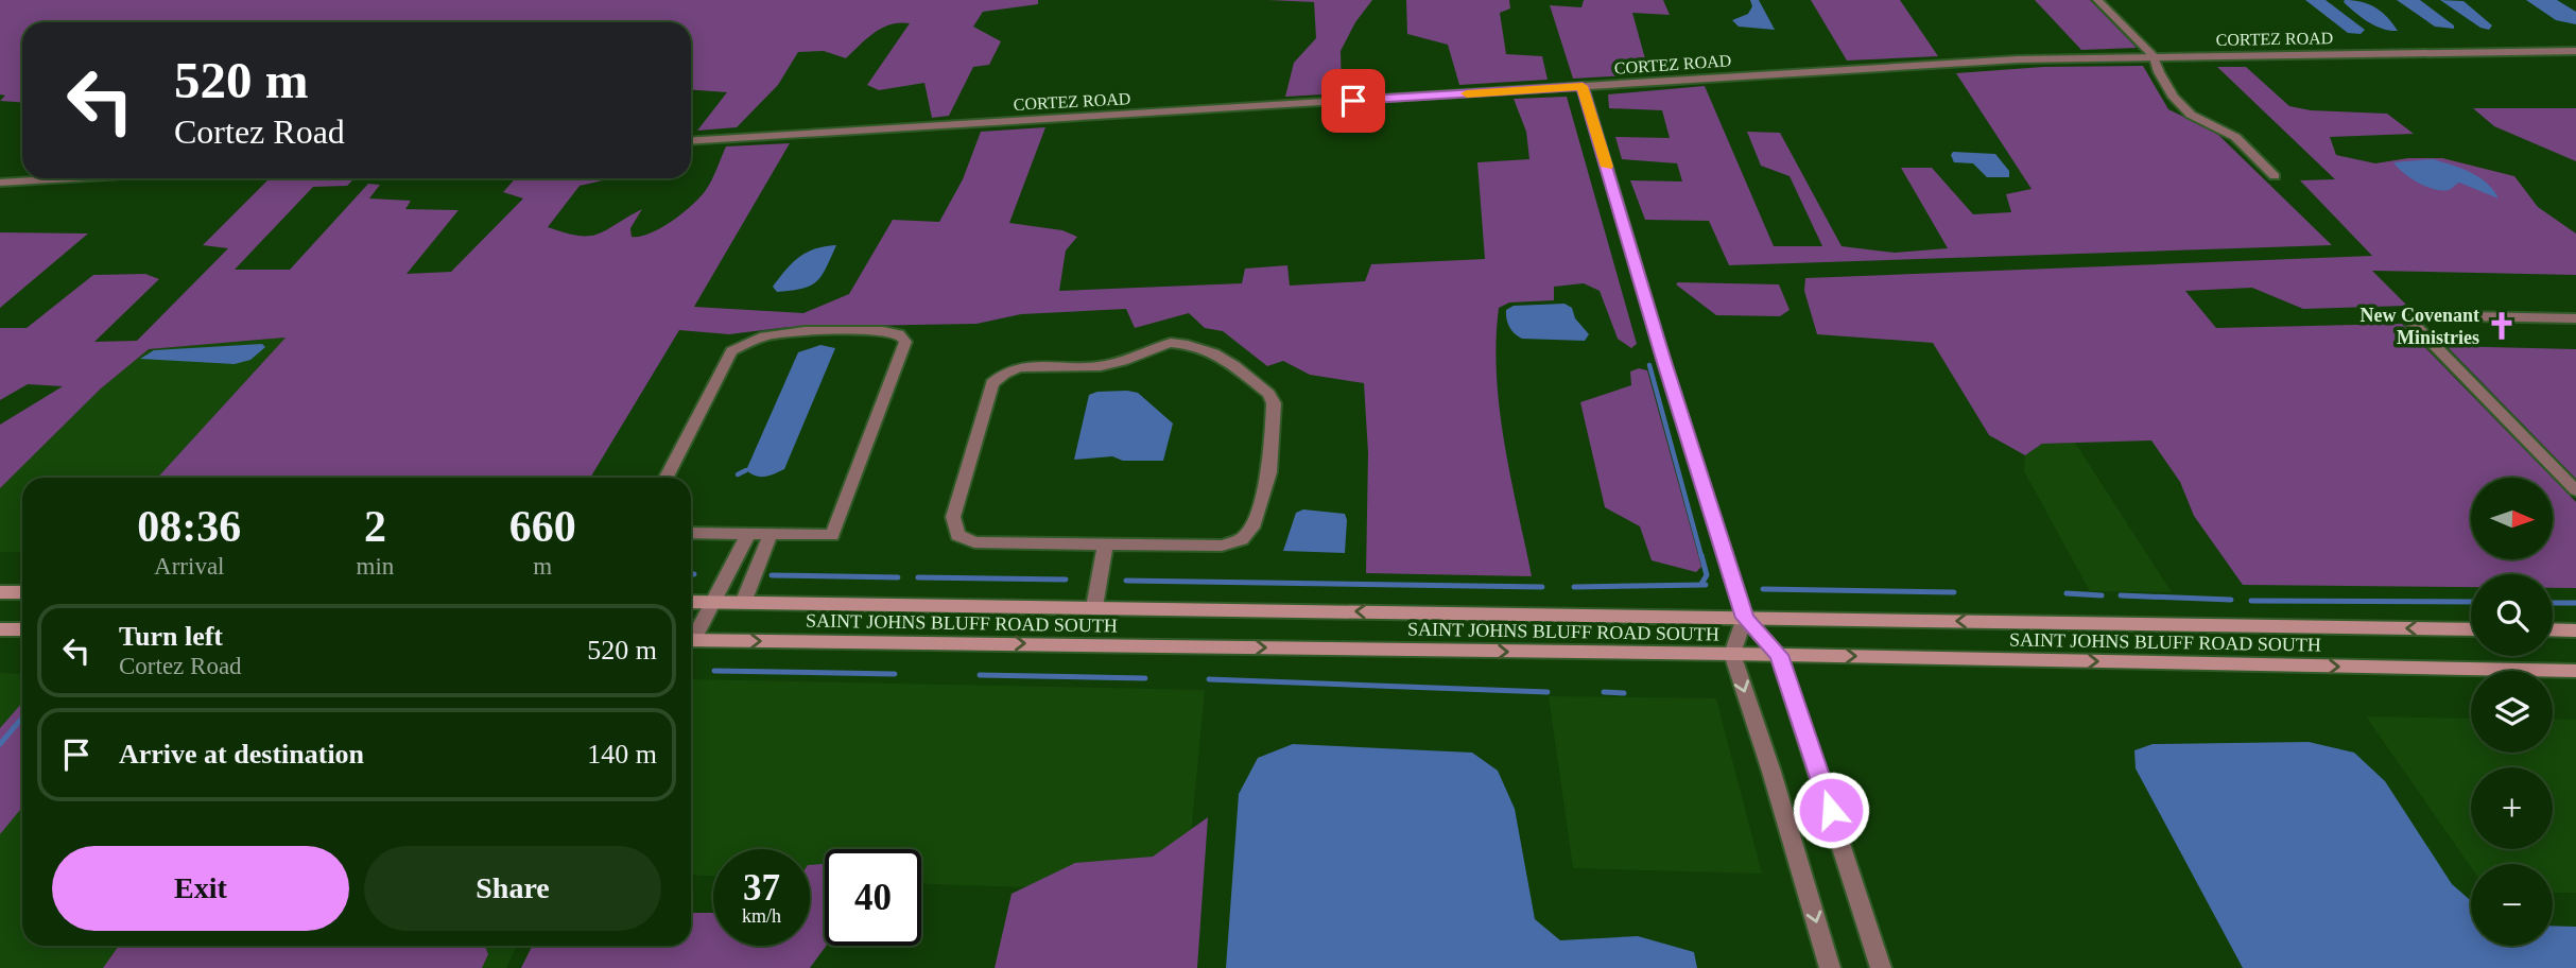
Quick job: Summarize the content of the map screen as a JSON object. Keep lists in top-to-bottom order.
{
  "streets": {
    "main road": ["SAINT JOHNS BLUFF ROAD SOUTH"],
    "street": ["CORTEZ ROAD"]
  },
  "places": {
    "church": ["New Covenant Ministries"]
  },
  "north": "right",
  "page": {
    "turn": ["520 m", "Cortez Road"],
    "map_buttons": ["+", "−"],
    "eta": [
      "08:36",
      "Arrival",
      "2",
      "min",
      "660",
      "m"
    ],
    "list": [
      {
        "name": "Turn left",
        "note": "Cortez Road",
        "value": "520 m"
      },
      {
        "name": "Arrive at destination",
        "value": "140 m"
      }
    ],
    "buttons": ["Exit", "Share"],
    "speed": "37 km/h",
    "limit": "40"
  }
}
